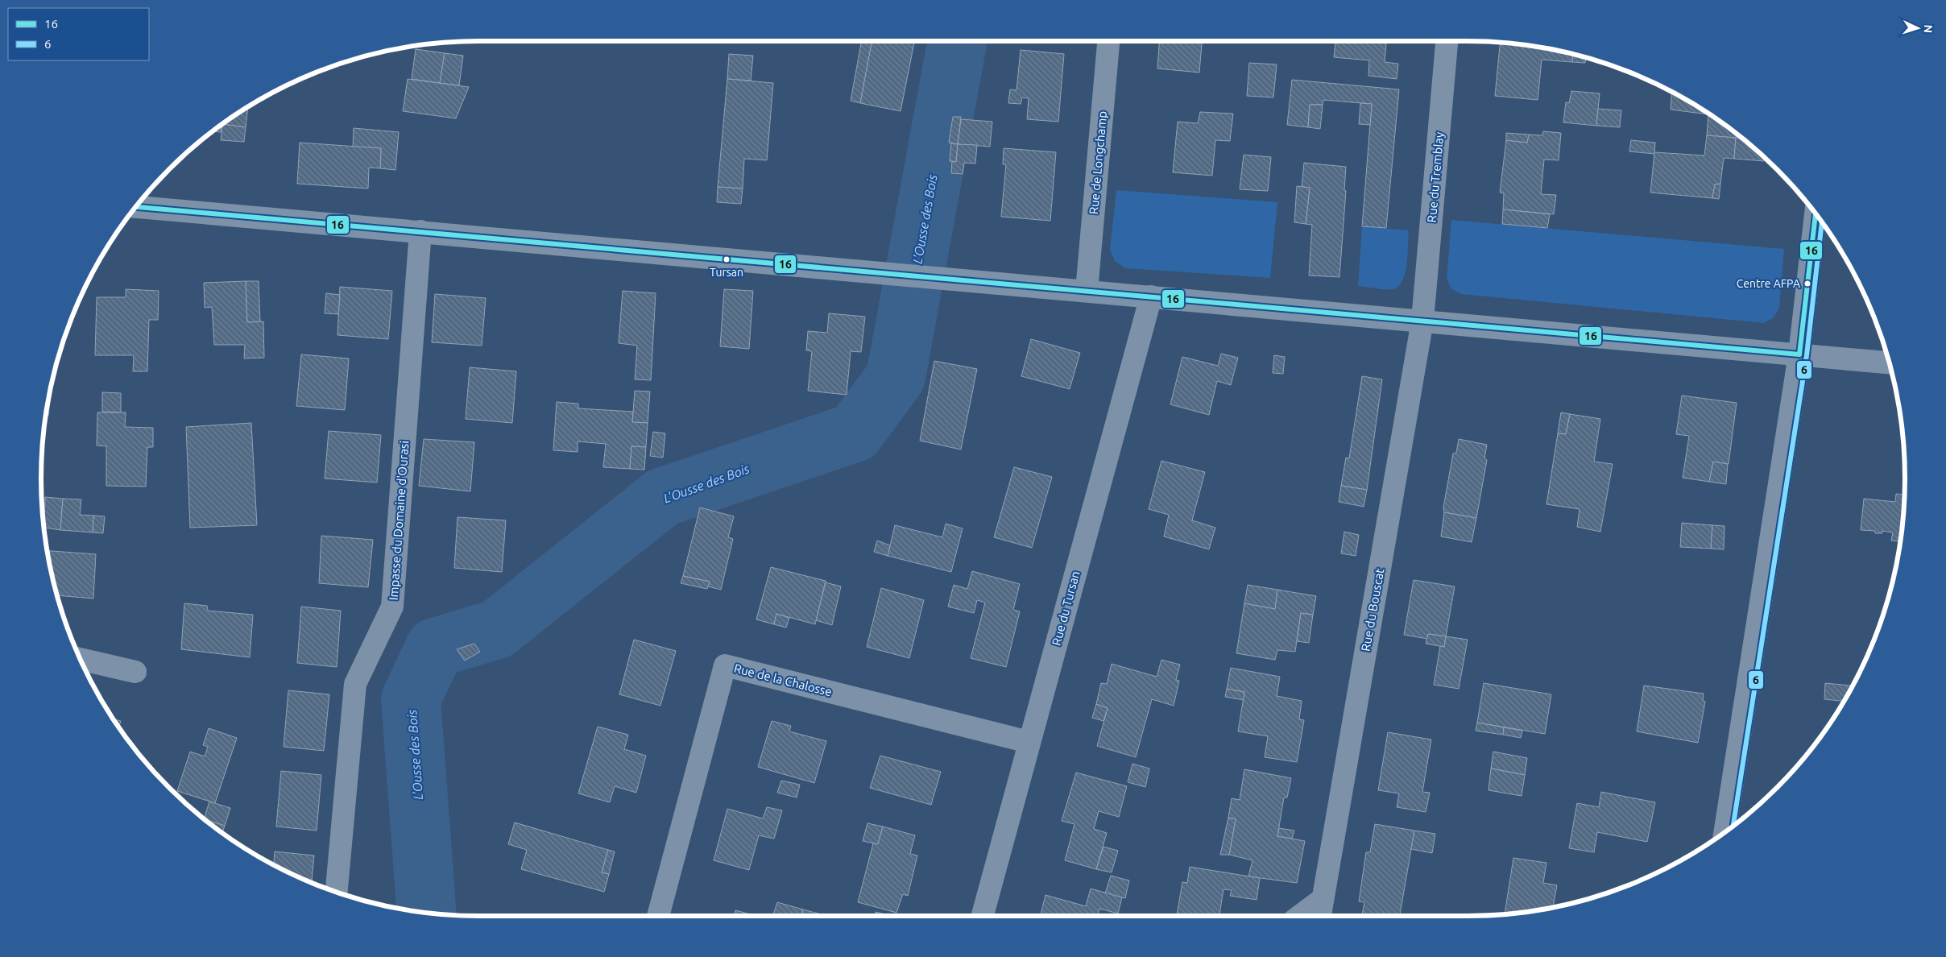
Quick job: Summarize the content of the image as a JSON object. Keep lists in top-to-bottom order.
{
  "streets": {
    "street": [
      "Rue de Longchamp",
      "Rue du Tremblay",
      "Impasse du Domaine d'Ourasi",
      "Rue du Tursan",
      "Rue du Bouscat",
      "Rue de la Chalosse"
    ]
  },
  "crossings": [
    ["Rue du Tremblay", "Rue du Bouscat"],
    ["Rue du Tursan", "Rue de la Chalosse"]
  ],
  "water": ["L'Ousse des Bois"],
  "places": ["Tursan", "Centre AFPA"],
  "lines": ["transit line 16", "transit line 6"],
  "legend": ["16", "6"],
  "north": "right"
}
